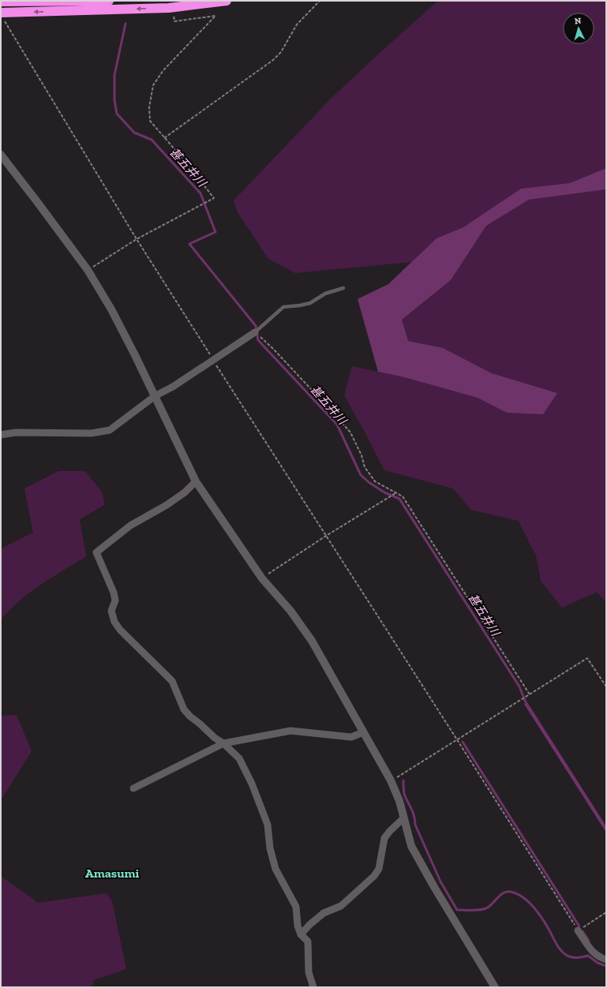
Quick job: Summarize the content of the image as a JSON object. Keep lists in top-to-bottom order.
{
  "districts": ["Amasumi"],
  "water": ["甚五井川"],
  "north": "top"
}
